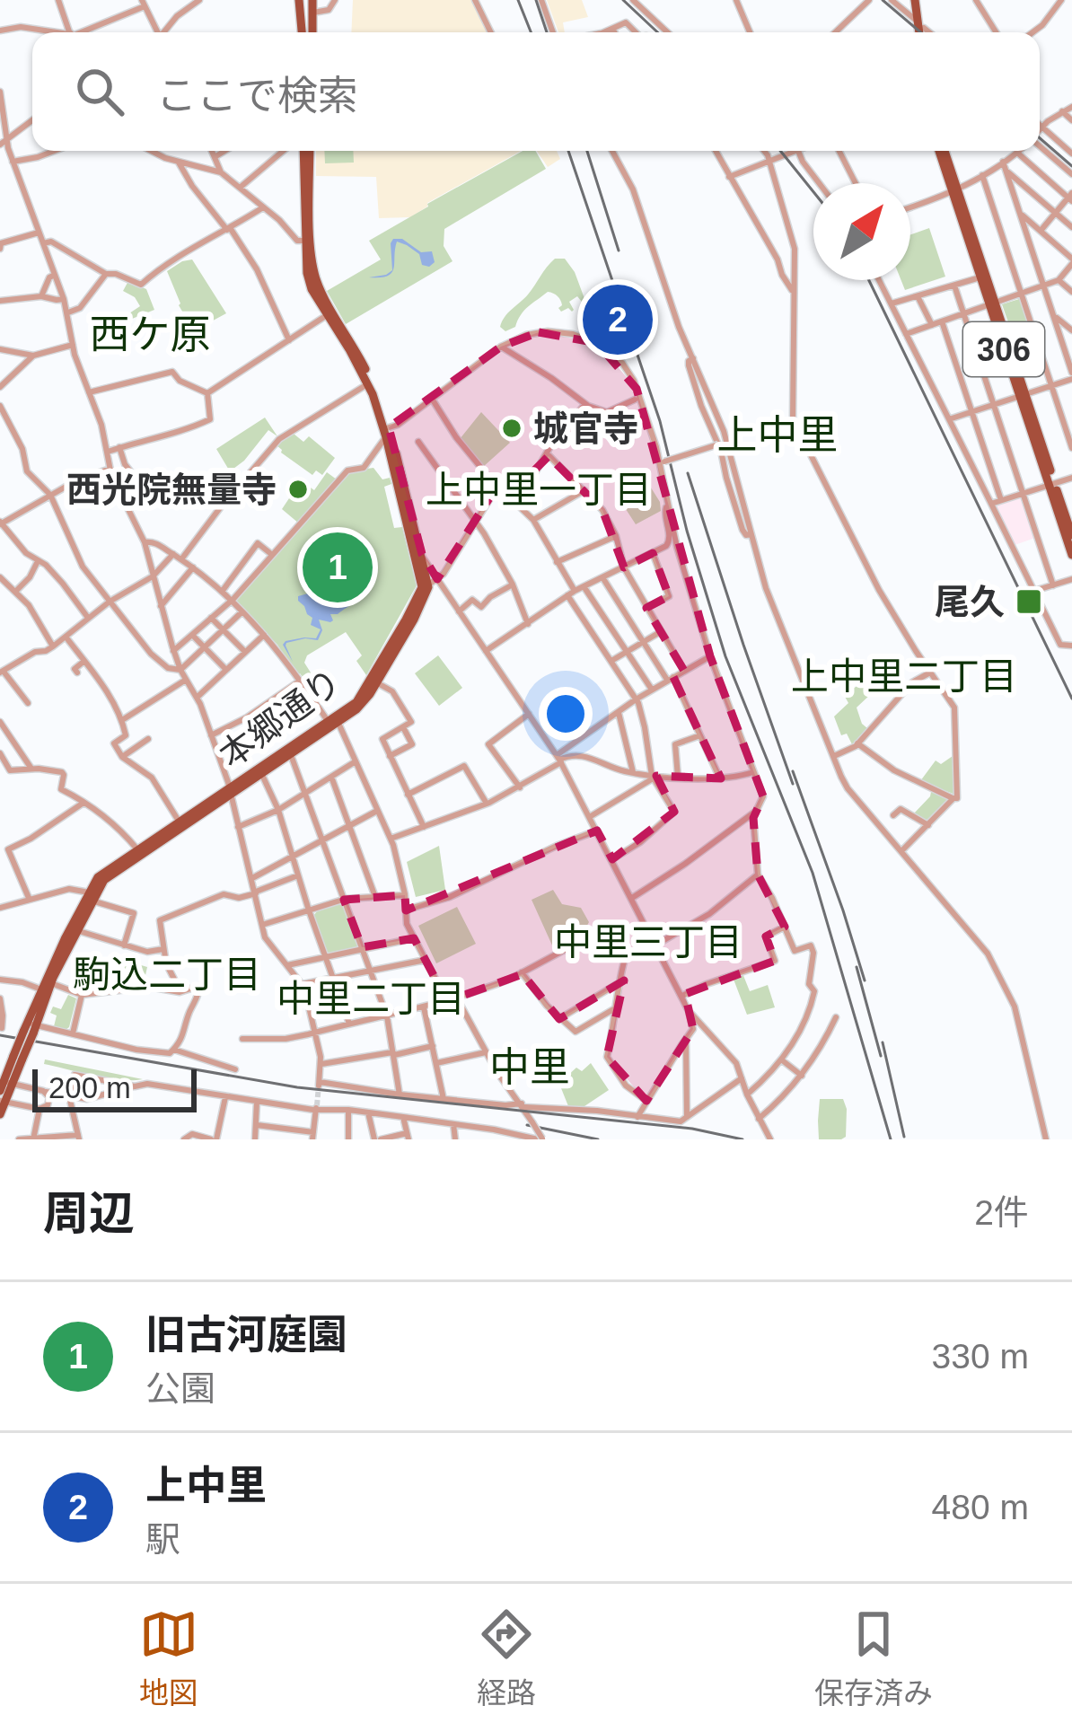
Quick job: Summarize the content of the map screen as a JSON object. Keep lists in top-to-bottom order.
{
  "streets": {
    "main road": ["306", "本郷通り"]
  },
  "districts": [
    "西ケ原",
    "上中里",
    "上中里一丁目",
    "上中里二丁目",
    "中里三丁目",
    "駒込二丁目",
    "中里二丁目",
    "中里"
  ],
  "places": {
    "other": ["城官寺", "西光院無量寺"],
    "transit": ["尾久"]
  },
  "scale_bar": "200 m",
  "north": "top right",
  "page": {
    "search": "ここで検索",
    "pins": ["2", "1"],
    "scale": "200 m",
    "heading": ["周辺", "2件"],
    "list": [
      {
        "mark": "1",
        "name": "旧古河庭園",
        "note": "公園",
        "value": "330 m"
      },
      {
        "mark": "2",
        "name": "上中里",
        "note": "駅",
        "value": "480 m"
      }
    ],
    "nav": ["地図", "経路", "保存済み"]
  }
}
